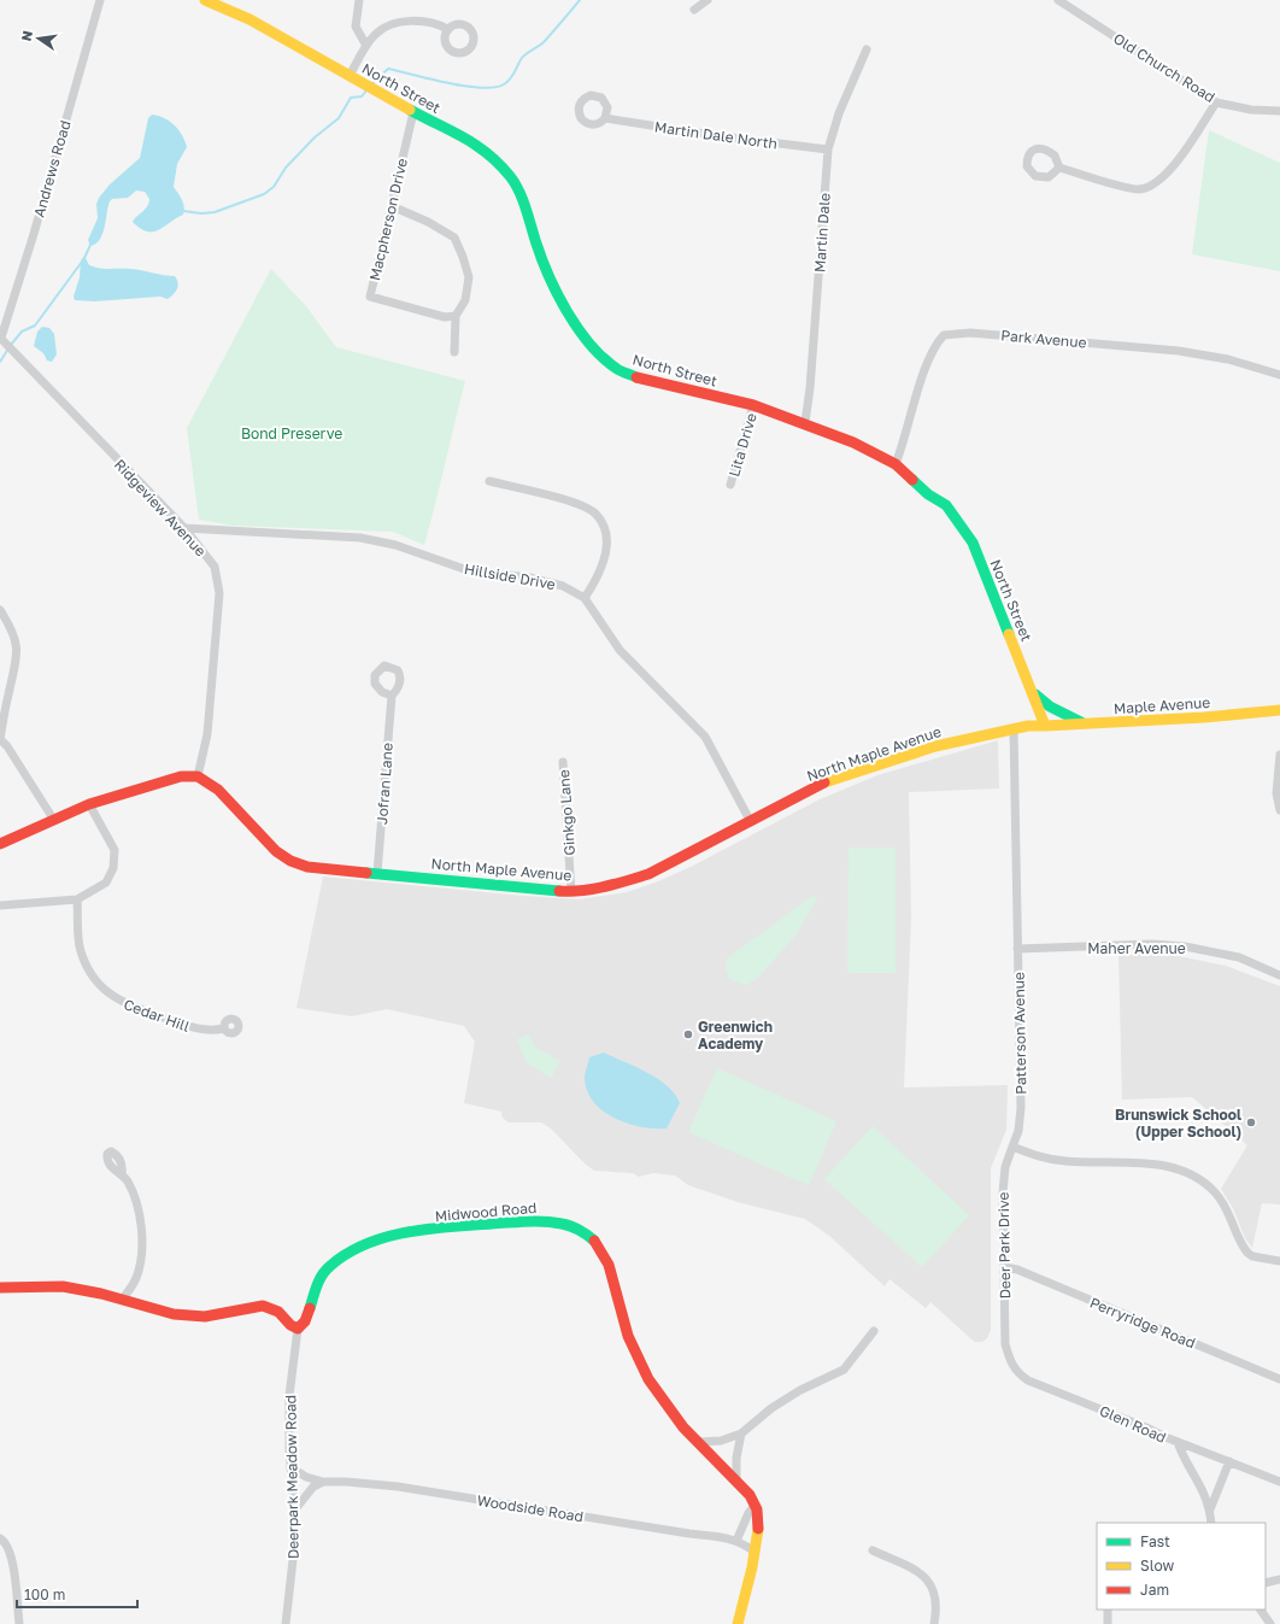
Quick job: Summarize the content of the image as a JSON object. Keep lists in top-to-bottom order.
{
  "streets": {
    "street": [
      "Old Church Road",
      "North Street",
      "Martin Dale North",
      "Andrews Road",
      "Macpherson Drive",
      "Martin Dale",
      "Park Avenue",
      "Lita Drive",
      "Ridgeview Avenue",
      "Hillside Drive",
      "Maple Avenue",
      "North Maple Avenue",
      "Jofran Lane",
      "Ginkgo Lane",
      "Maher Avenue",
      "Cedar Hill",
      "Patterson Avenue",
      "Midwood Road",
      "Deer Park Drive",
      "Perryridge Road",
      "Glen Road",
      "Deerpark Meadow Road",
      "Woodside Road"
    ]
  },
  "crossings": [
    ["North Street", "Macpherson Drive"],
    ["North Street", "Martin Dale"],
    ["North Street", "Park Avenue"],
    ["North Street", "Lita Drive"],
    ["North Street", "Maple Avenue"],
    ["North Street", "North Maple Avenue"],
    ["Martin Dale North", "Martin Dale"],
    ["Andrews Road", "Ridgeview Avenue"],
    ["Ridgeview Avenue", "Hillside Drive"],
    ["Ridgeview Avenue", "North Maple Avenue"],
    ["Hillside Drive", "North Maple Avenue"],
    ["Maple Avenue", "North Maple Avenue"],
    ["North Maple Avenue", "Jofran Lane"],
    ["North Maple Avenue", "Ginkgo Lane"],
    ["North Maple Avenue", "Patterson Avenue"],
    ["Maher Avenue", "Patterson Avenue"],
    ["Patterson Avenue", "Deer Park Drive"],
    ["Midwood Road", "Deerpark Meadow Road"],
    ["Midwood Road", "Woodside Road"],
    ["Deer Park Drive", "Perryridge Road"],
    ["Deer Park Drive", "Glen Road"],
    ["Deerpark Meadow Road", "Woodside Road"]
  ],
  "parks": ["Bond Preserve"],
  "places": ["Greenwich Academy", "Brunswick School (Upper School)"],
  "legend": ["Fast", "Slow", "Jam"],
  "scale_bar": "100 m",
  "north": "left"
}
